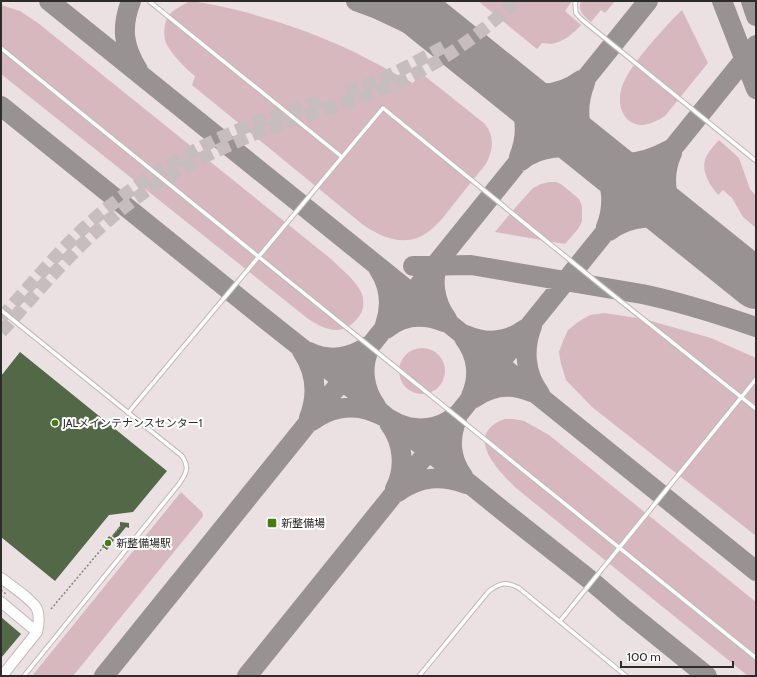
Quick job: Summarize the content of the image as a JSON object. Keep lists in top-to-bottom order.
{
  "places": {
    "other": ["JALメインテナンスセンター1", "新整備場駅"],
    "transit": ["新整備場"]
  },
  "scale_bar": "100 m"
}
